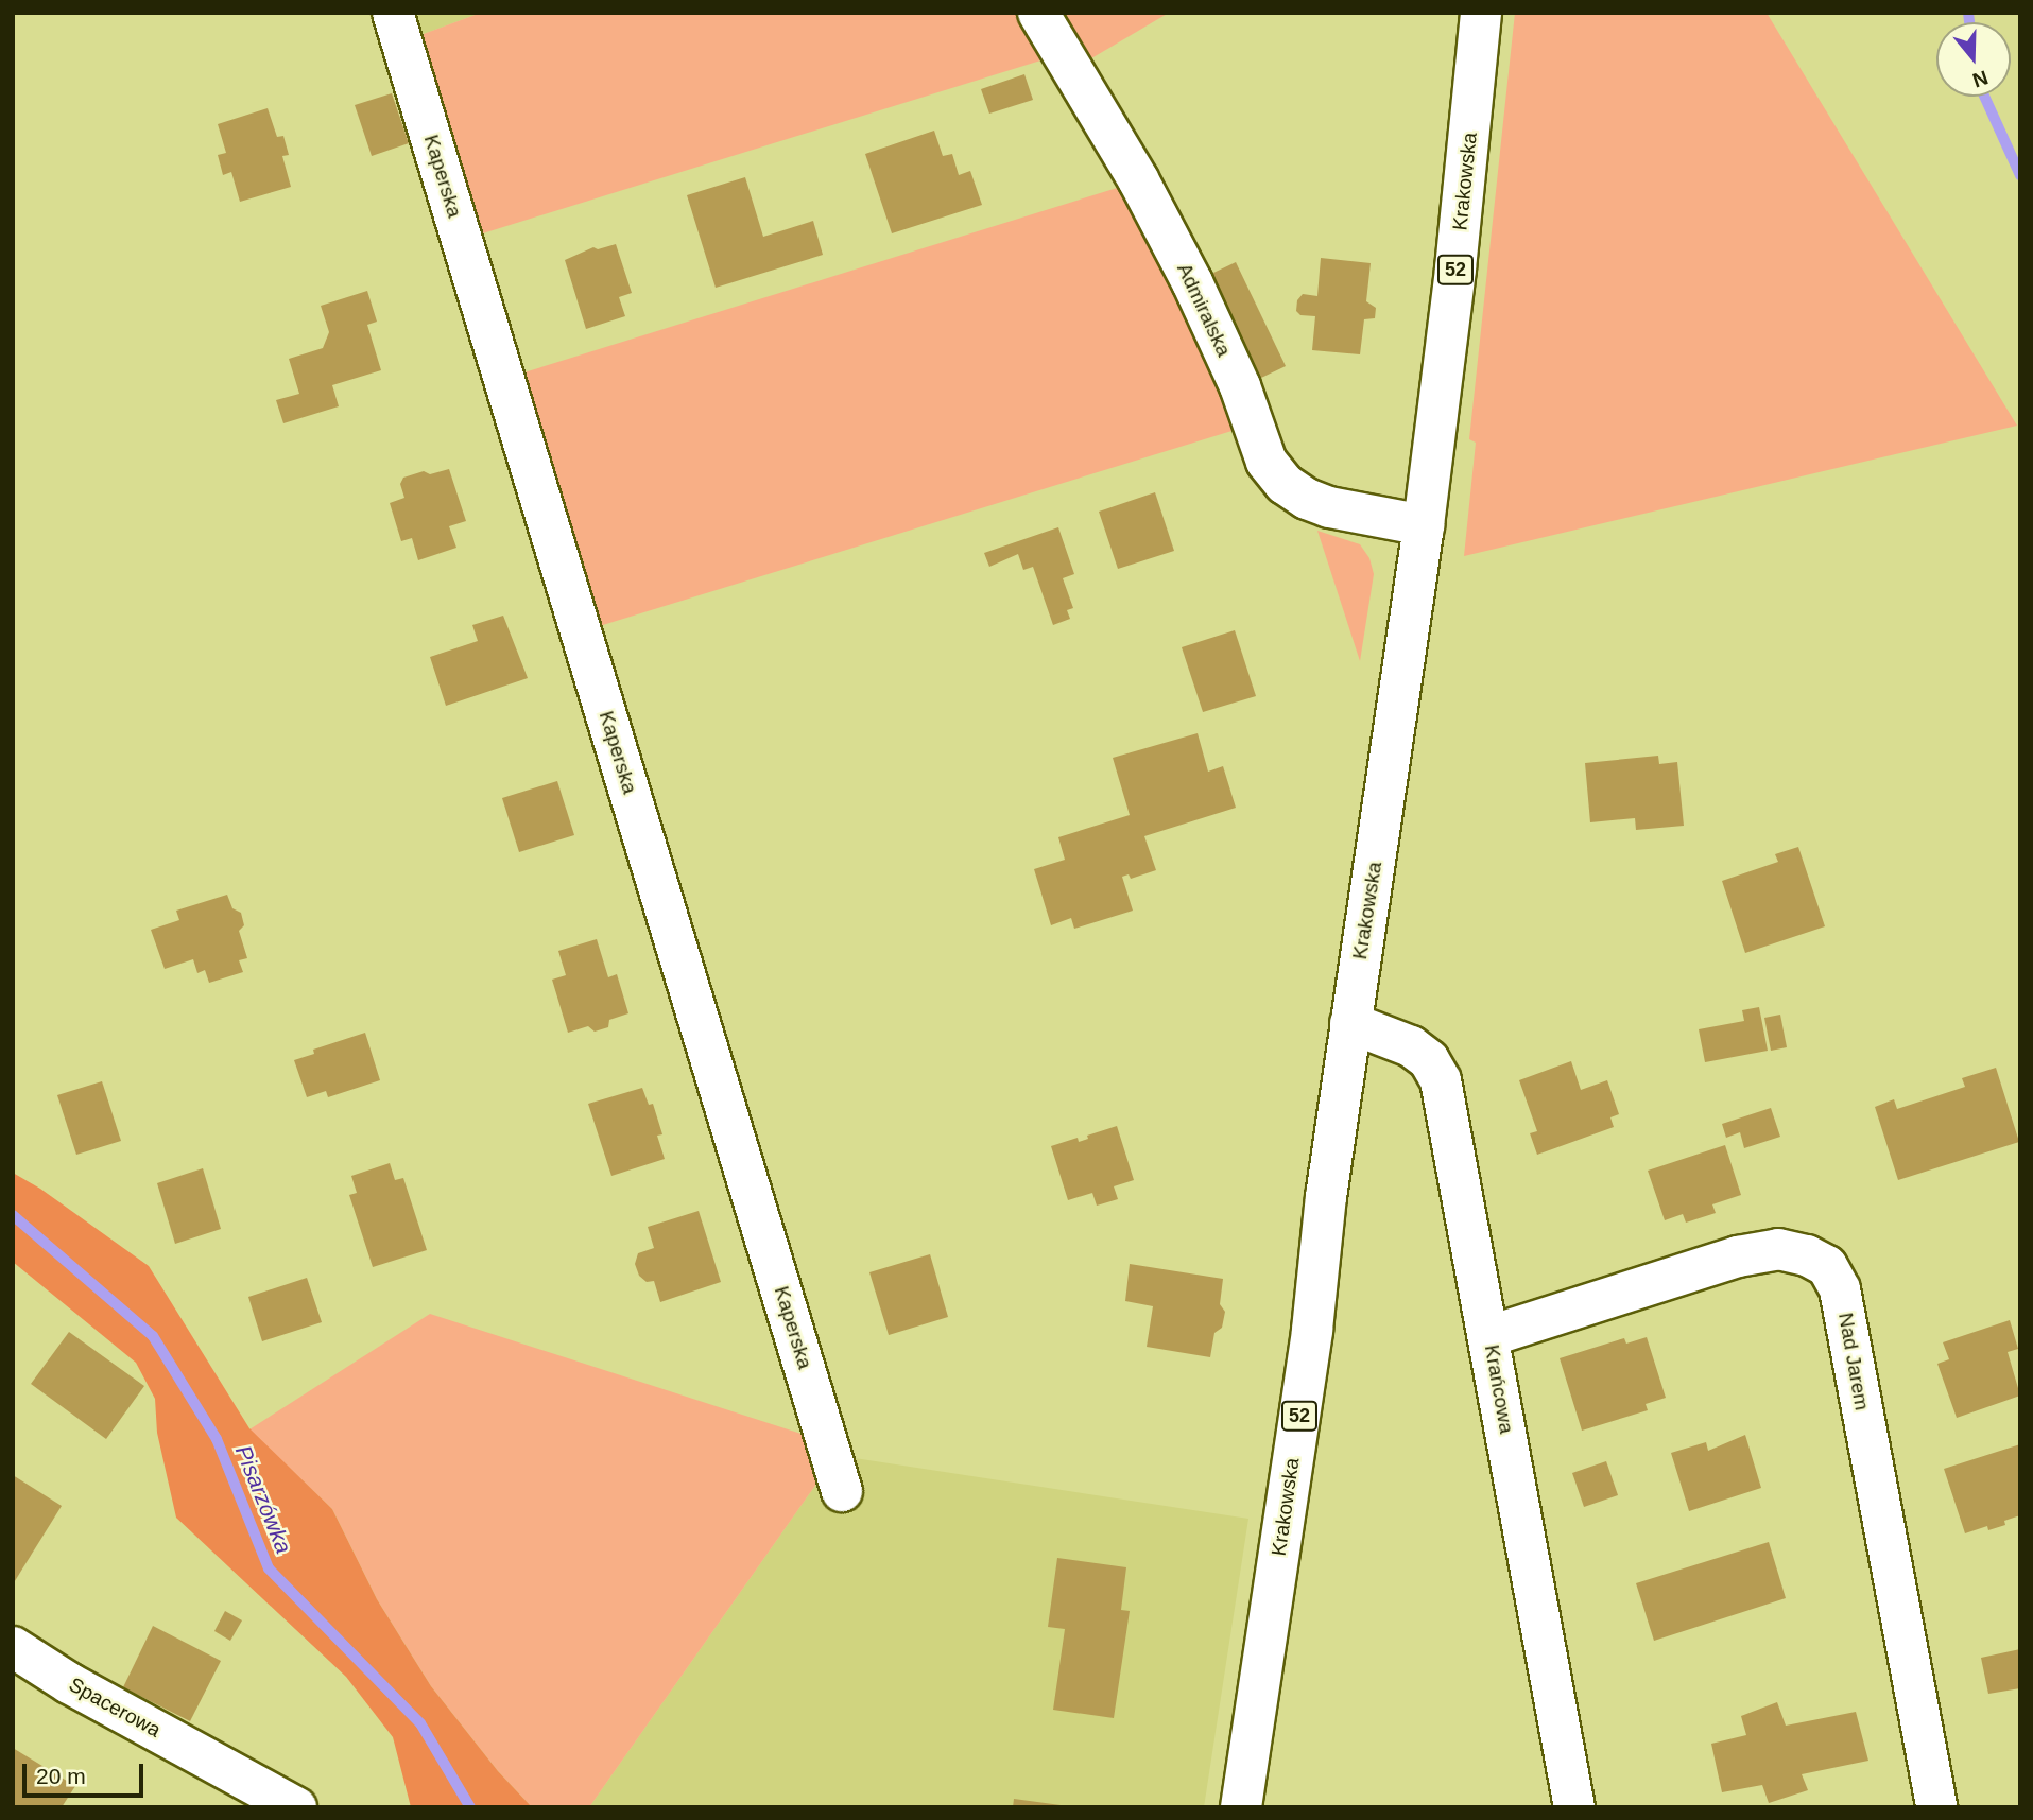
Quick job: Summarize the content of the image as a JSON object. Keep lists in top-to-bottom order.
{
  "streets": {
    "street": [
      "Kaperska",
      "Krakowska",
      "52",
      "Admiralska",
      "Nad Jarem",
      "Krańcowa",
      "Spacerowa"
    ]
  },
  "crossings": [
    ["Krakowska", "Admiralska"],
    ["Krakowska", "Krańcowa"],
    ["Nad Jarem", "Krańcowa"]
  ],
  "water": ["Pisarzówka"],
  "scale_bar": "20 m",
  "north": "bottom"
}
